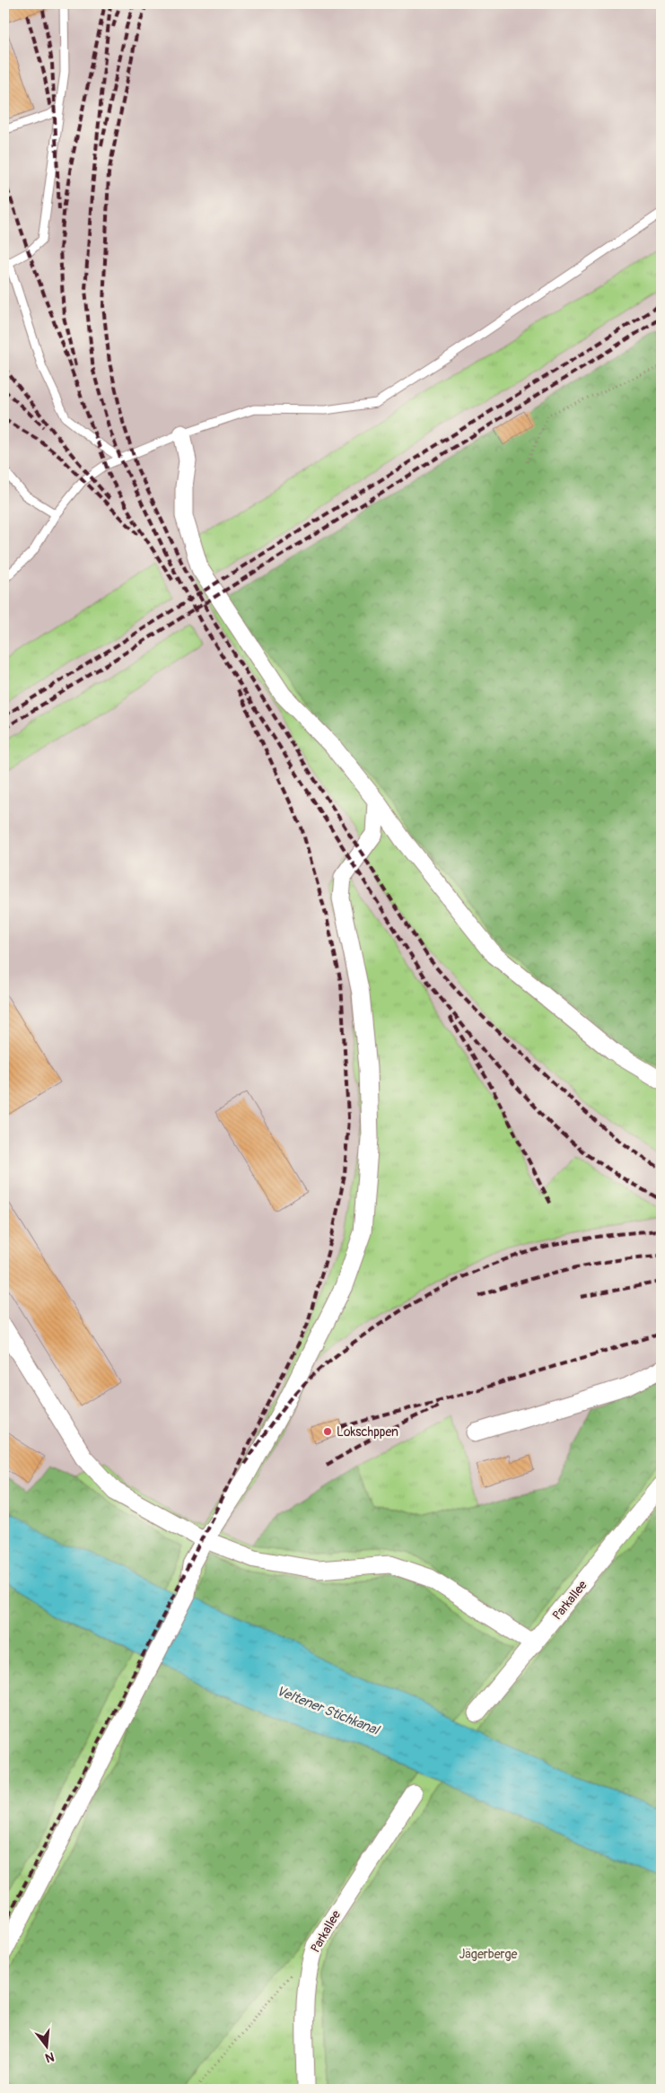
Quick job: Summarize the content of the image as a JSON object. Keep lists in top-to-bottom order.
{
  "streets": {
    "street": ["Parkallee"]
  },
  "water": ["Veltener Stichkanal"],
  "parks": ["Jägerberge"],
  "places": ["Lokschppen"],
  "north": "bottom"
}
